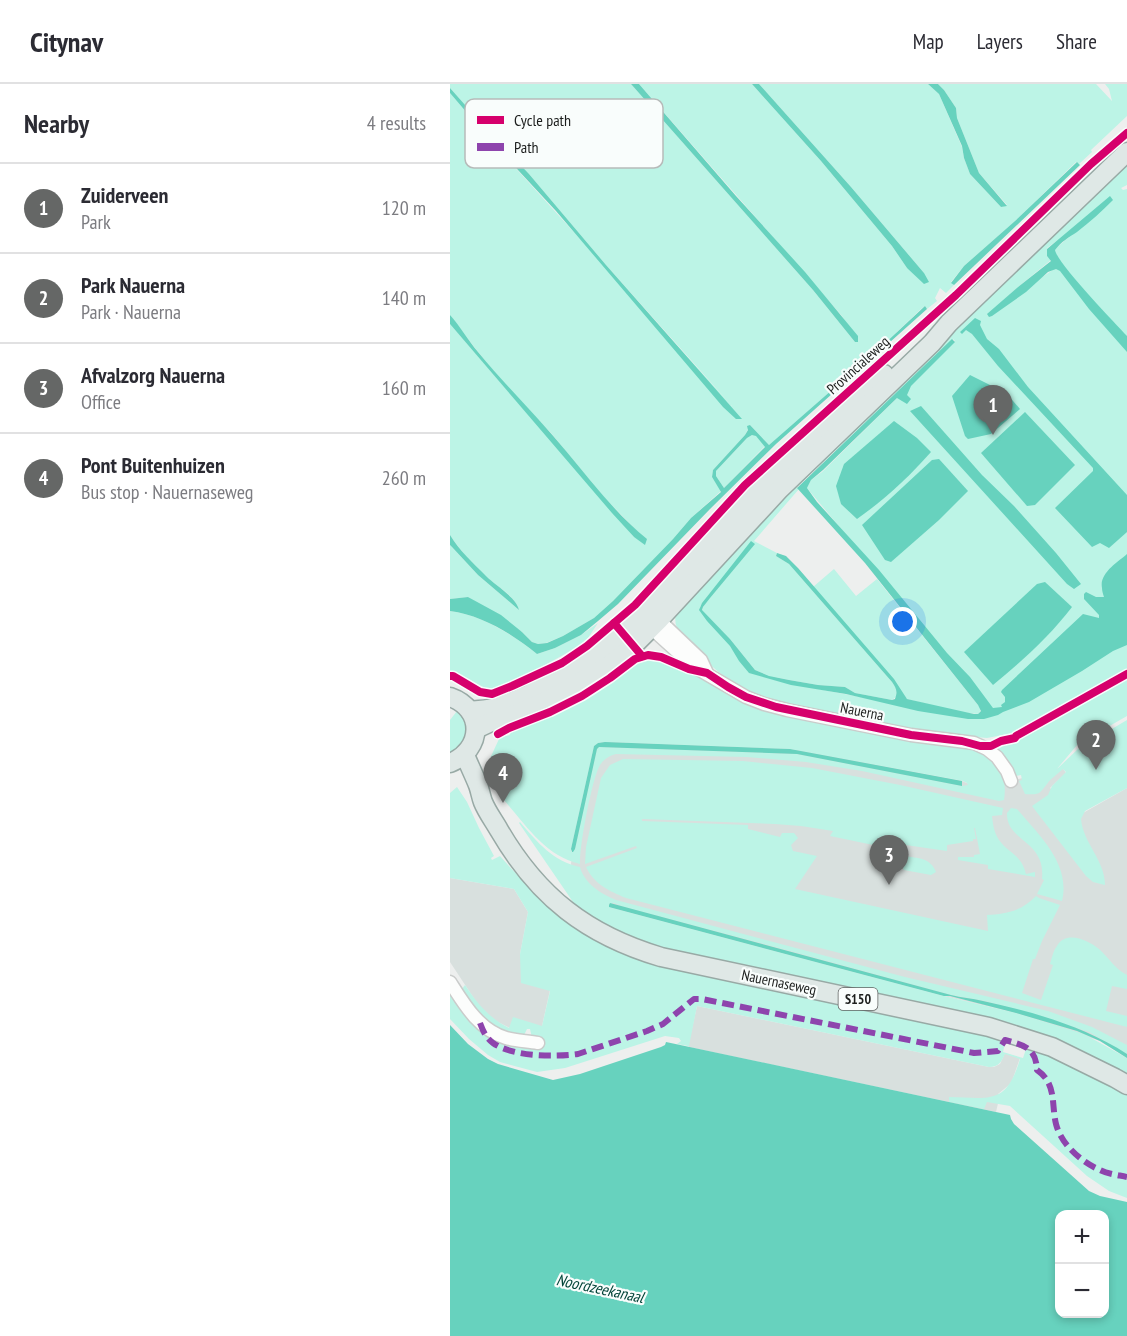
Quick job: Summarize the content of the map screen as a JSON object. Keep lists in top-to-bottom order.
{
  "streets": {
    "main road": ["Provincialeweg", "Nauernaseweg", "S150"],
    "street": ["Nauerna"]
  },
  "crossings": [
    ["Provincialeweg", "Nauerna"]
  ],
  "water": ["Noordzeekanaal"],
  "legend": ["Cycle path", "Path"],
  "page": {
    "header": "Citynav",
    "nav": ["Map", "Layers", "Share"],
    "heading": ["Nearby", "4 results"],
    "list": [
      {
        "mark": "1",
        "name": "Zuiderveen",
        "note": "Park",
        "value": "120 m"
      },
      {
        "mark": "2",
        "name": "Park Nauerna",
        "note": "Park · Nauerna",
        "value": "140 m"
      },
      {
        "mark": "3",
        "name": "Afvalzorg Nauerna",
        "note": "Office",
        "value": "160 m"
      },
      {
        "mark": "4",
        "name": "Pont Buitenhuizen",
        "note": "Bus stop · Nauernaseweg",
        "value": "260 m"
      }
    ],
    "pins": [
      "1",
      "2",
      "4",
      "3"
    ],
    "map_buttons": ["+", "−"]
  }
}
